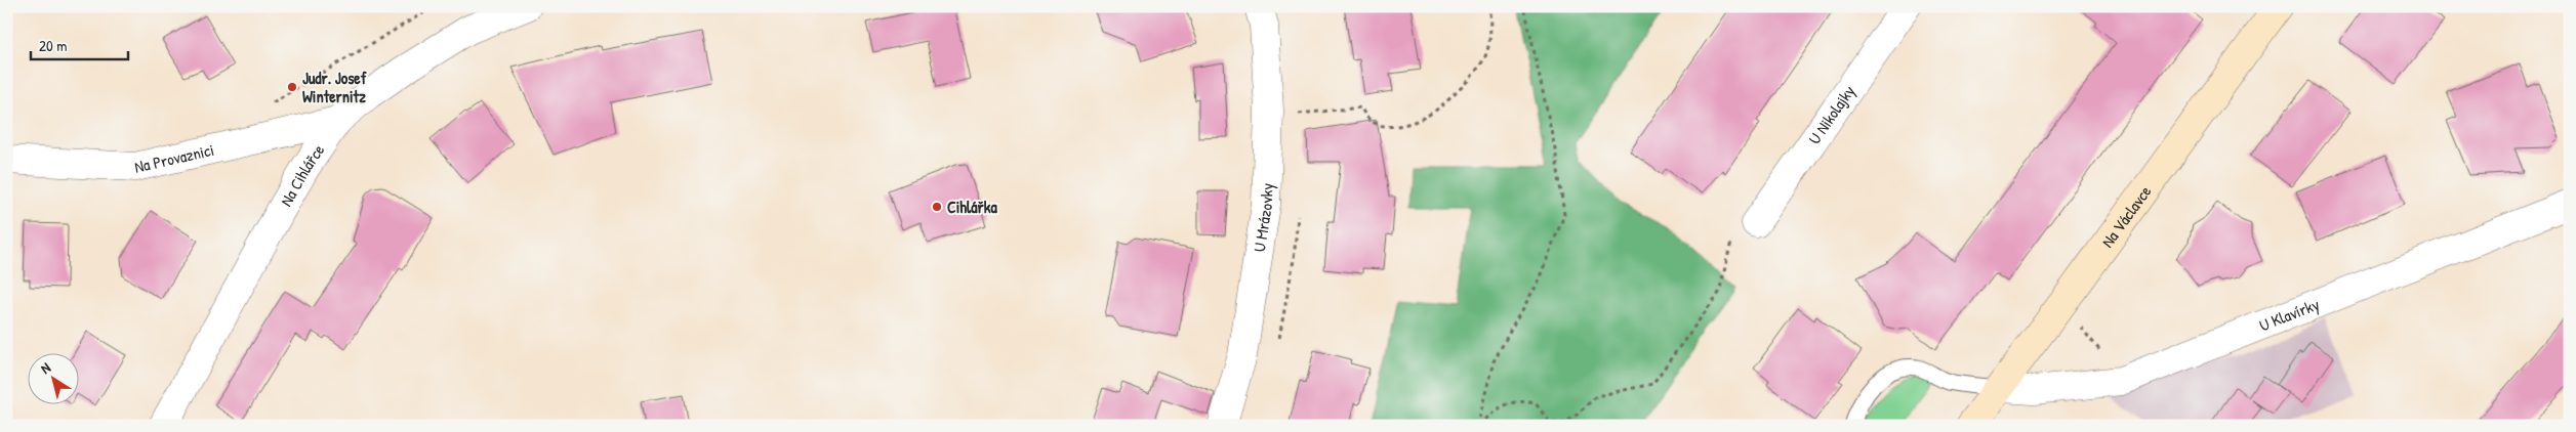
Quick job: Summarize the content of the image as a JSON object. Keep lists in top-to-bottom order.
{
  "streets": {
    "street": [
      "U Nikolajky",
      "Na Provaznici",
      "Na Cihlářce",
      "Na Václavce",
      "U Mrázovky",
      "U Klavírky"
    ]
  },
  "crossings": [
    ["Na Provaznici", "Na Cihlářce"],
    ["Na Václavce", "U Klavírky"]
  ],
  "places": ["Judr. Josef Winternitz", "Cihlářka"],
  "scale_bar": "20 m",
  "north": "top left"
}
